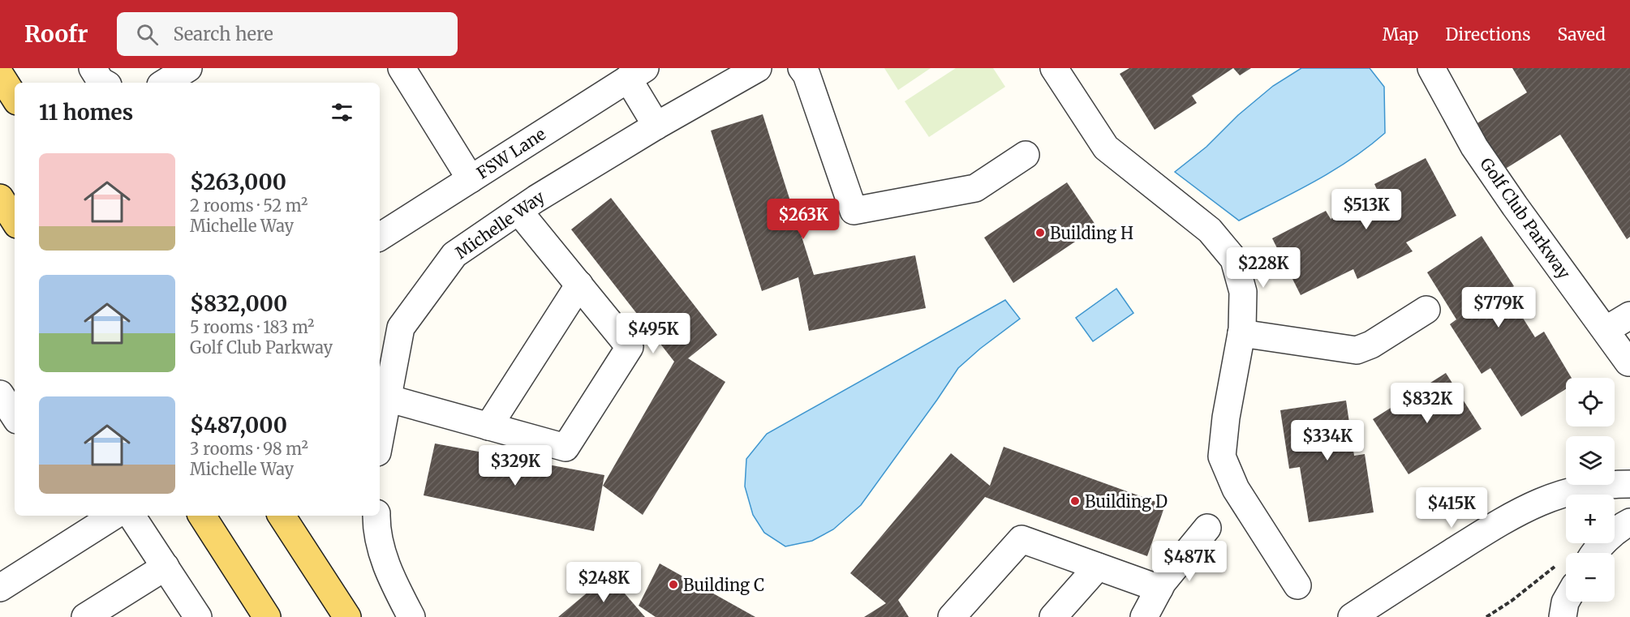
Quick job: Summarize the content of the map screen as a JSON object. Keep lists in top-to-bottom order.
{
  "streets": {
    "street": ["FSW Lane", "Golf Club Parkway", "Michelle Way"]
  },
  "places": ["Building H", "Building D", "Building C"],
  "page": {
    "header": "Roofr",
    "search": "Search here",
    "nav": ["Map", "Directions", "Saved"],
    "heading": "11 homes",
    "list": [
      {
        "name": "$263,000",
        "note": "2 rooms · 52 m² · Michelle Way"
      },
      {
        "name": "$832,000",
        "note": "5 rooms · 183 m² · Golf Club Parkway"
      },
      {
        "name": "$487,000",
        "note": "3 rooms · 98 m² · Michelle Way"
      }
    ],
    "price": [
      "$513K",
      "$263K",
      "$228K",
      "$779K",
      "$495K",
      "$832K",
      "$334K",
      "$329K",
      "$415K",
      "$487K",
      "$248K"
    ],
    "map_buttons": ["+", "−"]
  }
}
